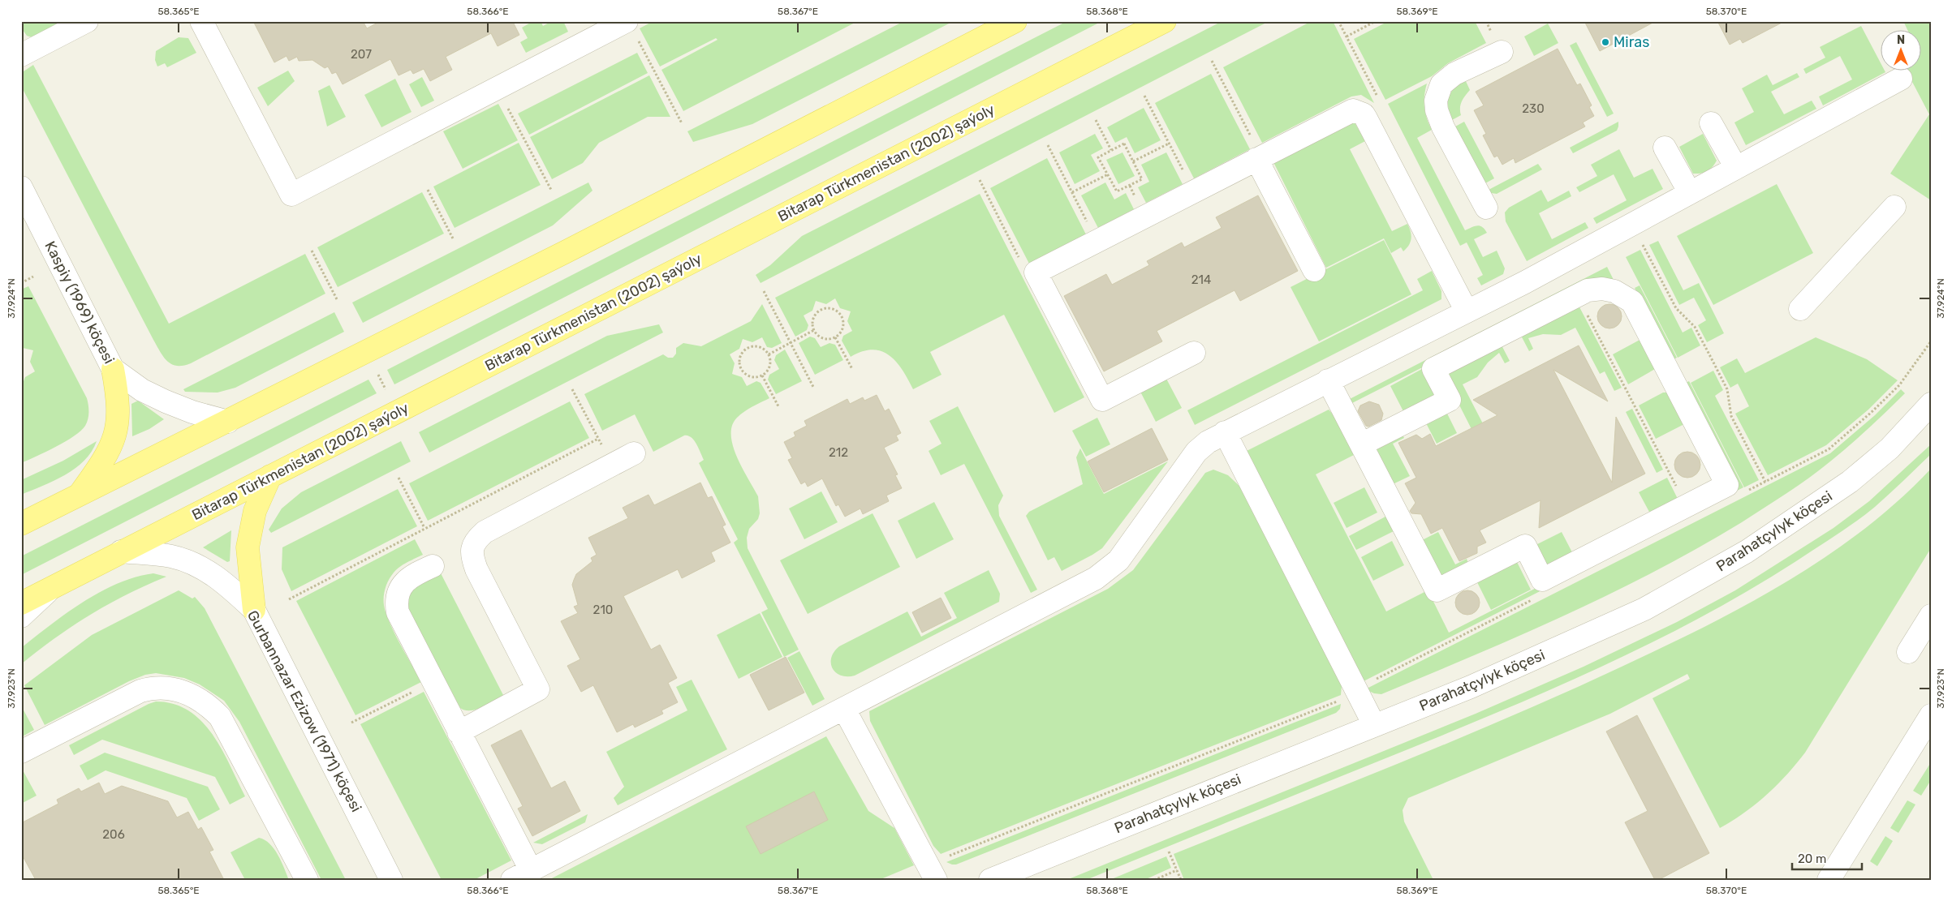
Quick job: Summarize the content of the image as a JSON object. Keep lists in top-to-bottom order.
{
  "streets": {
    "main road": ["Bitarap Türkmenistan (2002) şaýoly"],
    "street": ["Kaspiy (1969) köçesi", "Parahatçylyk köçesi", "Gurbannazar Ezizow (1971) köçesi"]
  },
  "crossings": [
    ["Bitarap Türkmenistan (2002) şaýoly", "Gurbannazar Ezizow (1971) köçesi"]
  ],
  "places": ["Miras"],
  "house_numbers": [
    "207",
    "230",
    "214",
    "212",
    "210",
    "206"
  ],
  "scale_bar": "20 m",
  "north": "top",
  "coordinates": [
    "58.365°E",
    "58.366°E",
    "58.367°E",
    "58.368°E",
    "58.369°E",
    "58.370°E",
    "37.924°N",
    "37.923°N"
  ]
}
